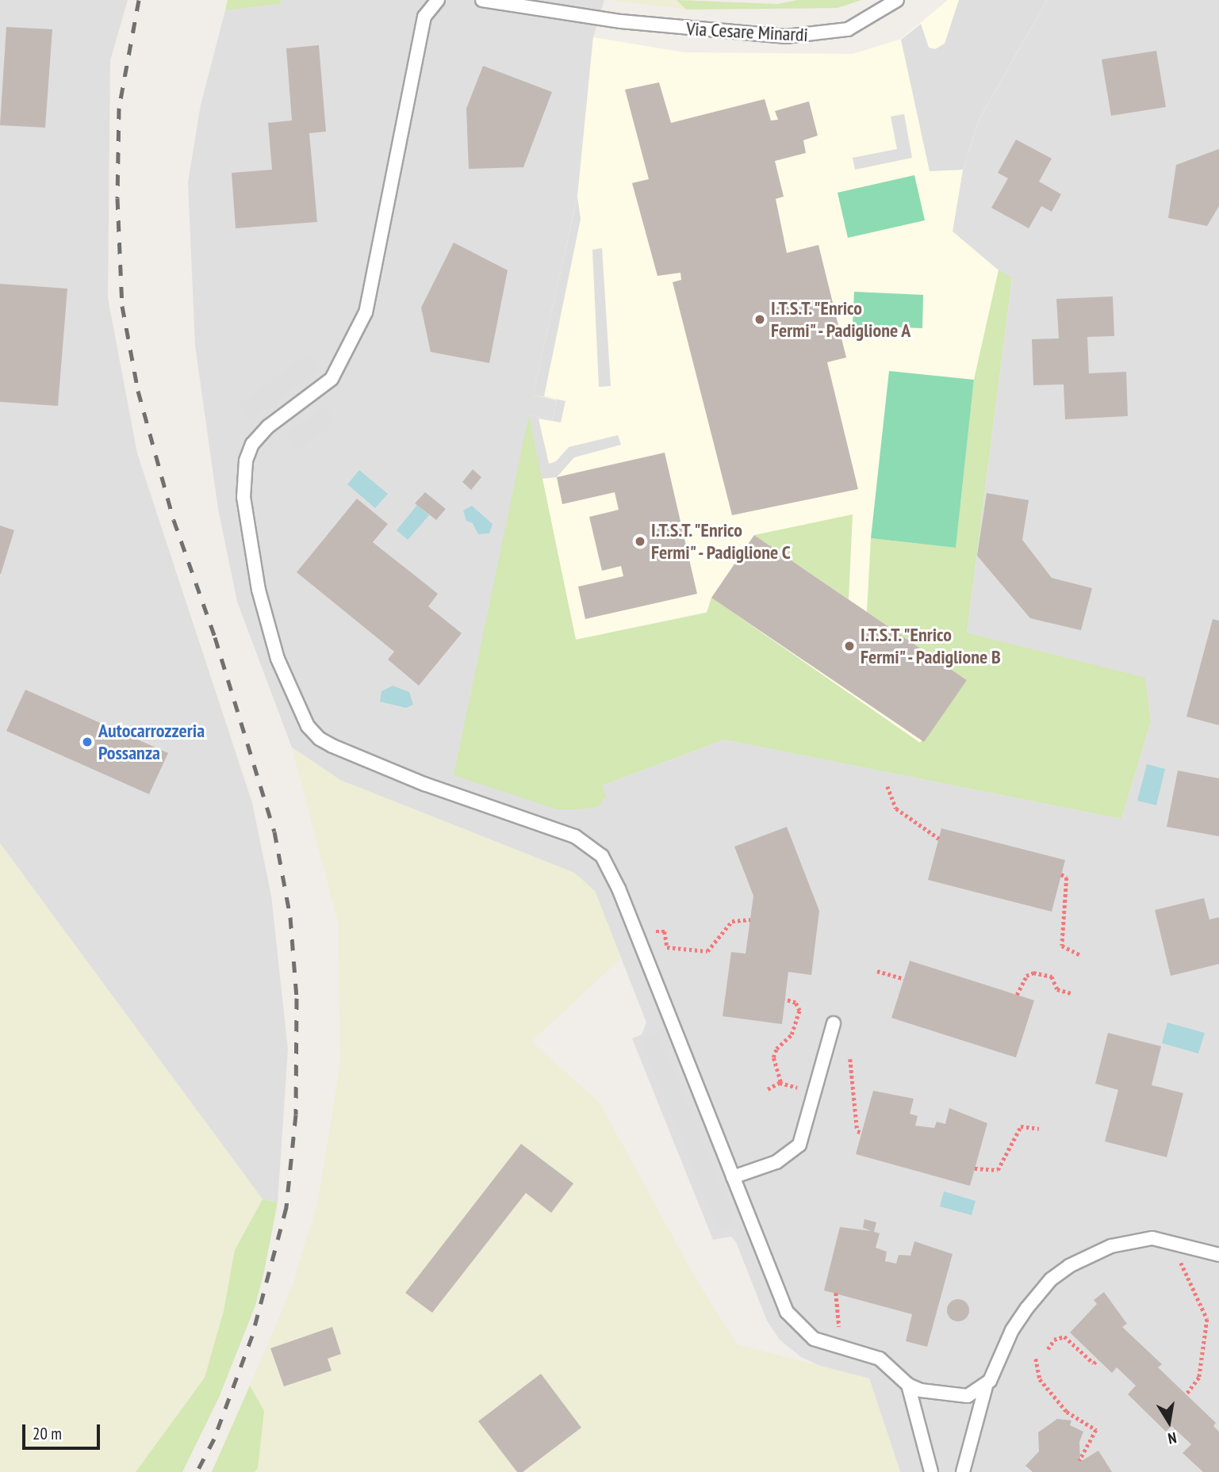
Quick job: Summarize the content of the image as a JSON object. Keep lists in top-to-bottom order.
{
  "streets": {
    "lane": ["Via Cesare Minardi"]
  },
  "places": [
    "I.T.S.T. \"Enrico Fermi\" - Padiglione A",
    "I.T.S.T. \"Enrico Fermi\" - Padiglione C",
    "I.T.S.T. \"Enrico Fermi\" - Padiglione B",
    "Autocarrozzeria Possanza"
  ],
  "scale_bar": "20 m",
  "north": "bottom"
}
